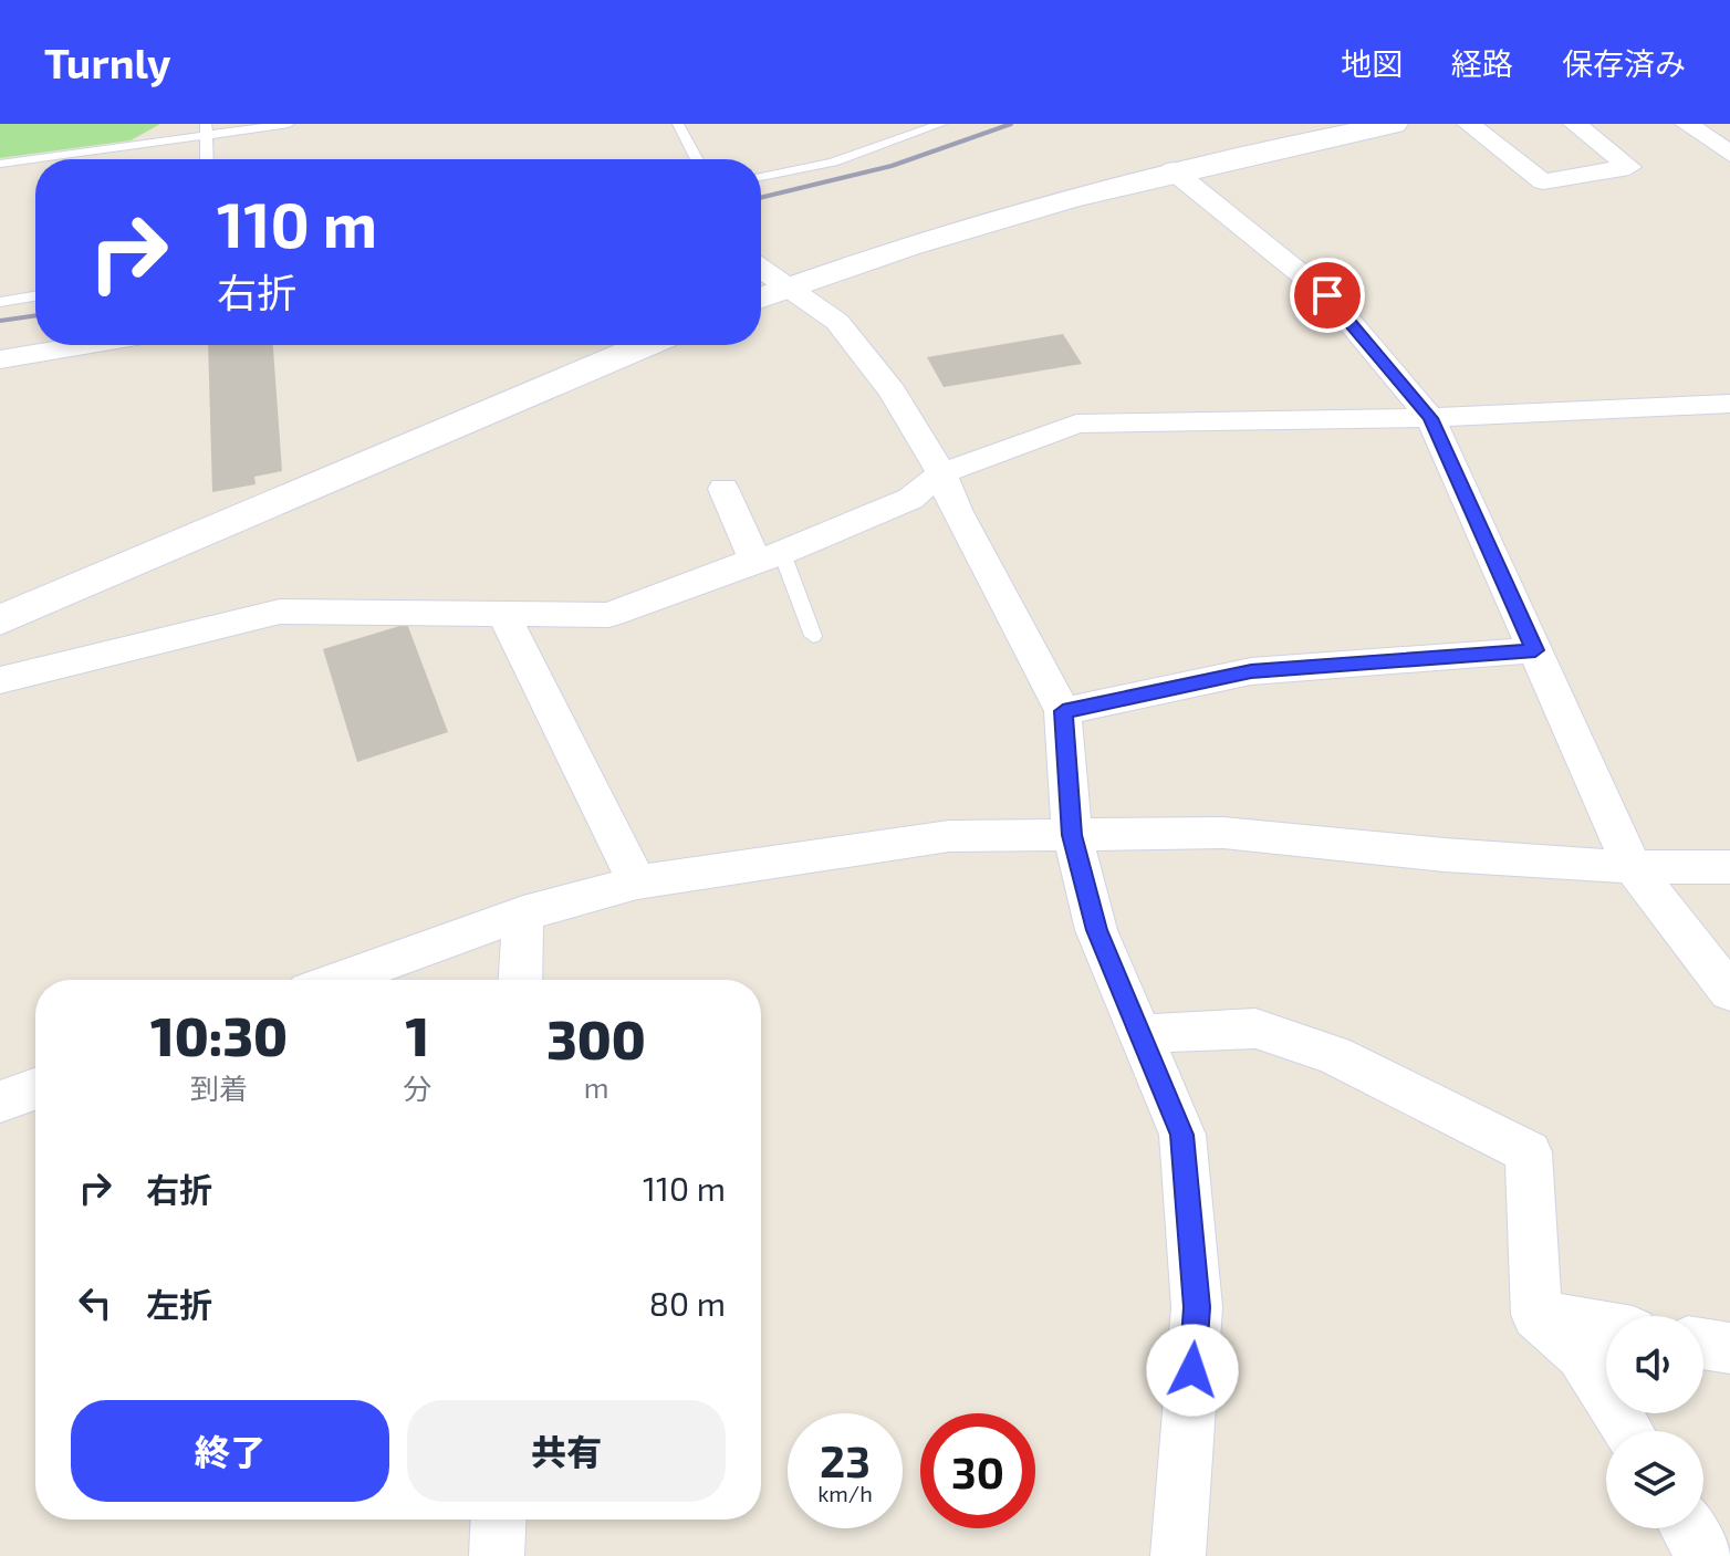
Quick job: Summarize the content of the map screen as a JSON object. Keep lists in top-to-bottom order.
{
  "page": {
    "header": "Turnly",
    "nav": ["地図", "経路", "保存済み"],
    "turn": ["110 m", "右折"],
    "eta": [
      "10:30",
      "到着",
      "1",
      "分",
      "300",
      "m"
    ],
    "list": [
      {
        "name": "右折",
        "value": "110 m"
      },
      {
        "name": "左折",
        "value": "80 m"
      }
    ],
    "buttons": ["終了", "共有"],
    "speed": "23 km/h",
    "limit": "30"
  }
}
